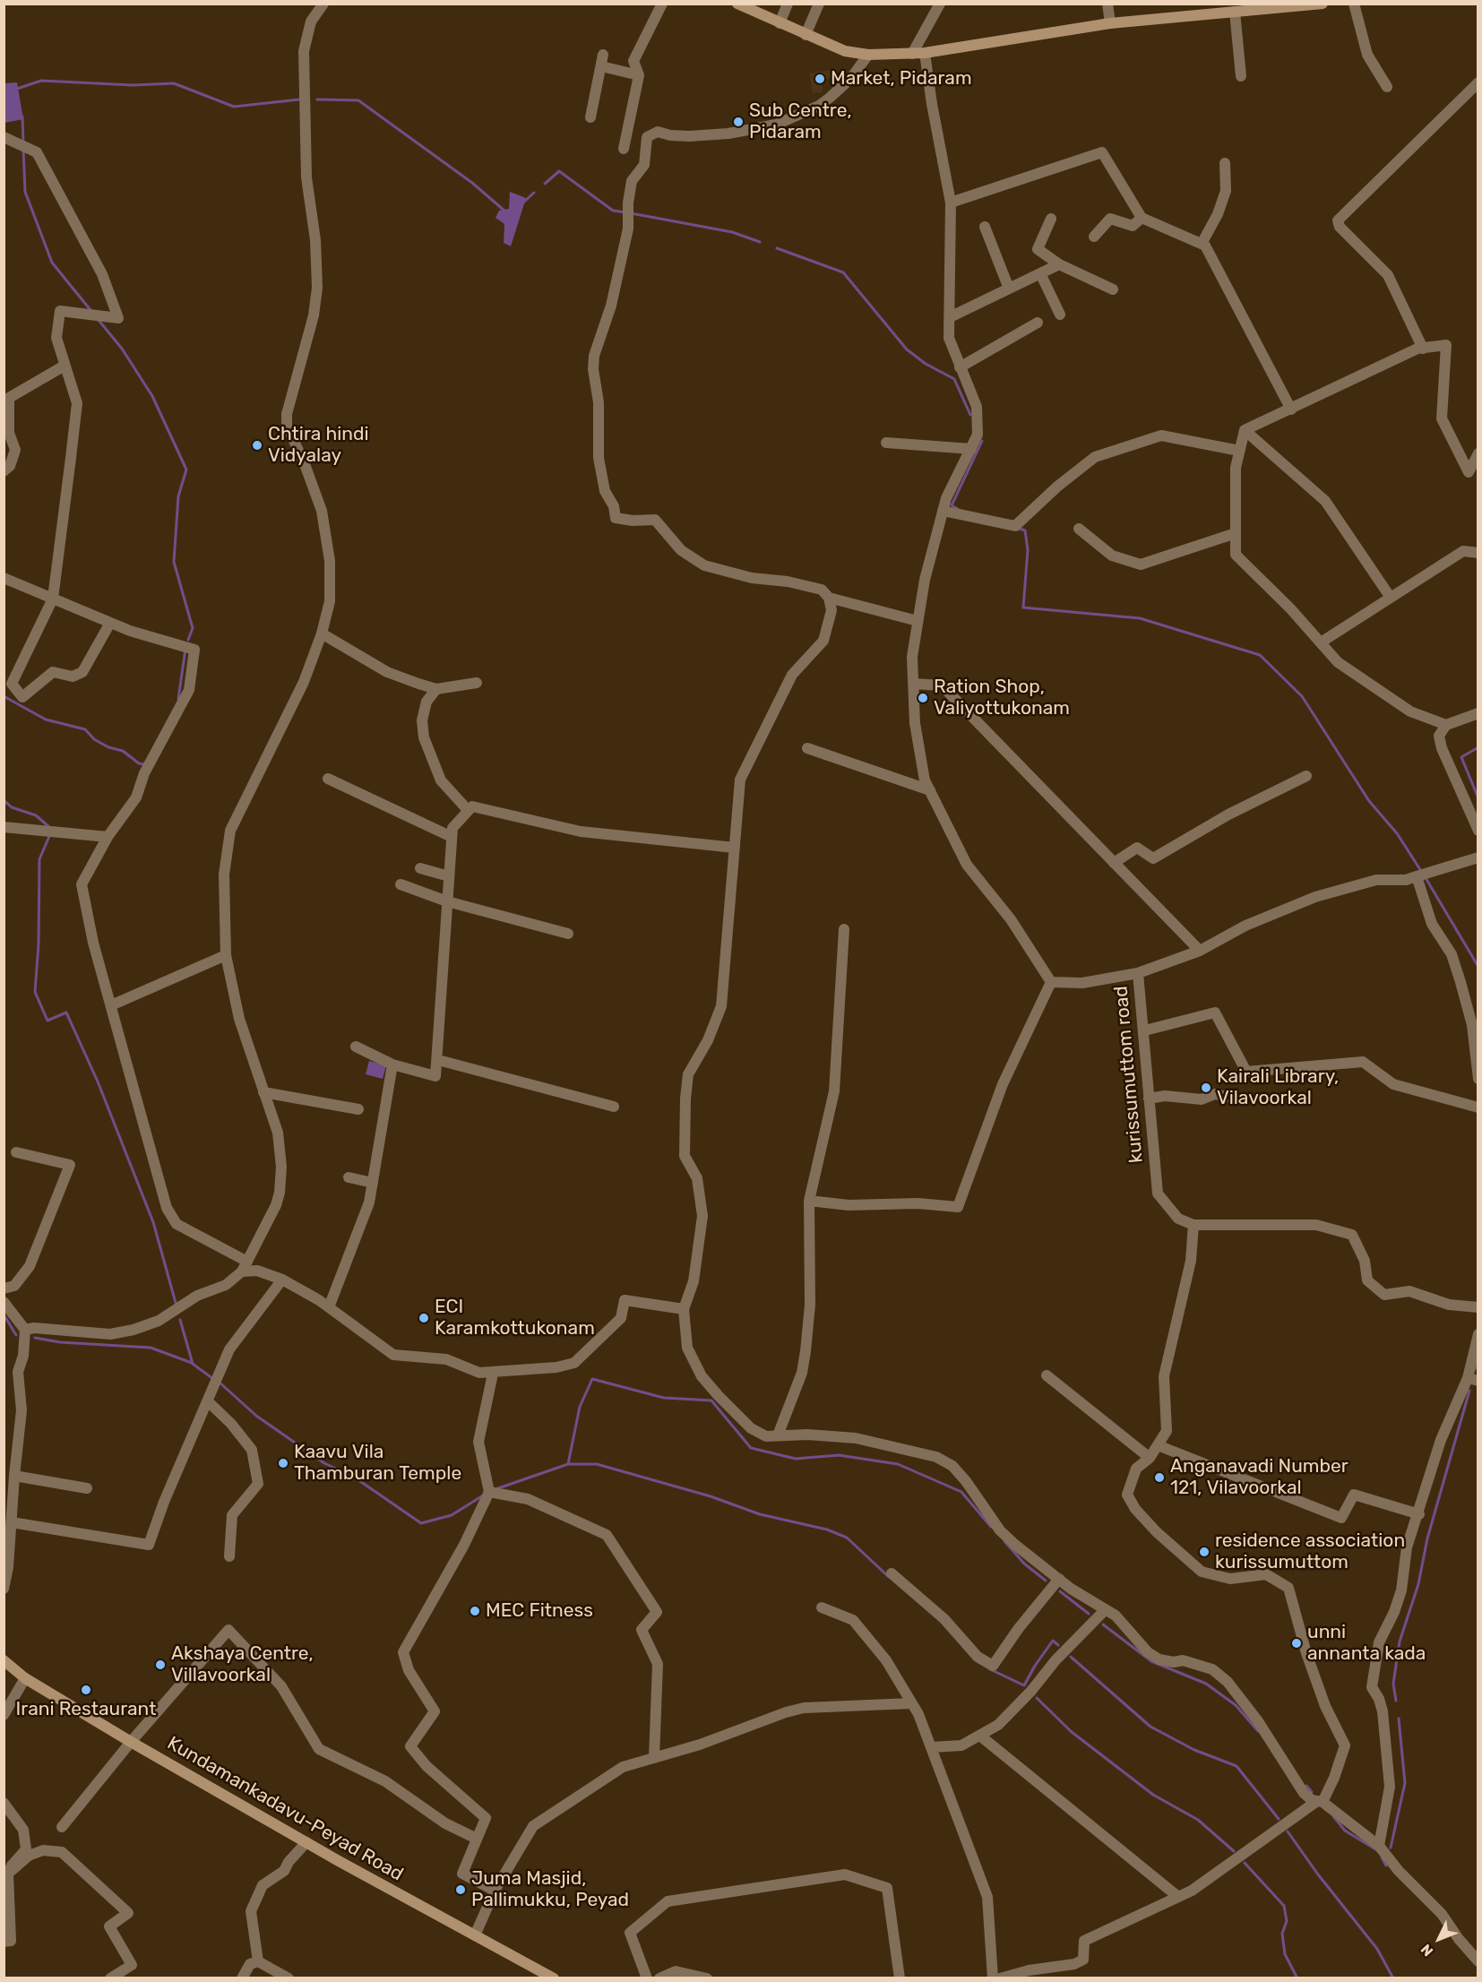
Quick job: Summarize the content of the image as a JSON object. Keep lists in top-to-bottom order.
{
  "streets": {
    "main road": ["Kundamankadavu-Peyad Road"],
    "street": ["kurissumuttom road"]
  },
  "places": [
    "Market, Pidaram",
    "Sub Centre, Pidaram",
    "Chtira hindi Vidyalay",
    "Ration Shop, Valiyottukonam",
    "Kairali Library, Vilavoorkal",
    "ECI Karamkottukonam",
    "Kaavu Vila Thamburan Temple",
    "Anganavadi Number 121, Vilavoorkal",
    "residence association kurissumuttom",
    "MEC Fitness",
    "unni annanta kada",
    "Akshaya Centre, Villavoorkal",
    "Irani Restaurant",
    "Juma Masjid, Pallimukku, Peyad"
  ],
  "north": "bottom left"
}
